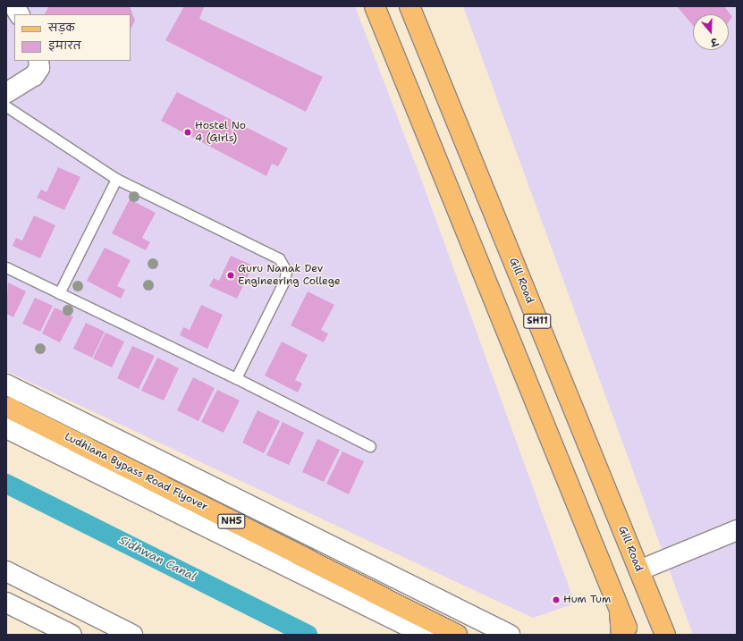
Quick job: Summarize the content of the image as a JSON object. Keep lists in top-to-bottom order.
{
  "streets": {
    "main road": [
      "Gill Road",
      "SH11",
      "Ludhiana Bypass Road Flyover",
      "NH5"
    ]
  },
  "water": ["Sidhwan Canal"],
  "places": ["Hostel No 4 (Girls)", "Guru Nanak Dev Engineering College", "Hum Tum"],
  "legend": ["सड़क", "इमारत"],
  "north": "bottom"
}
